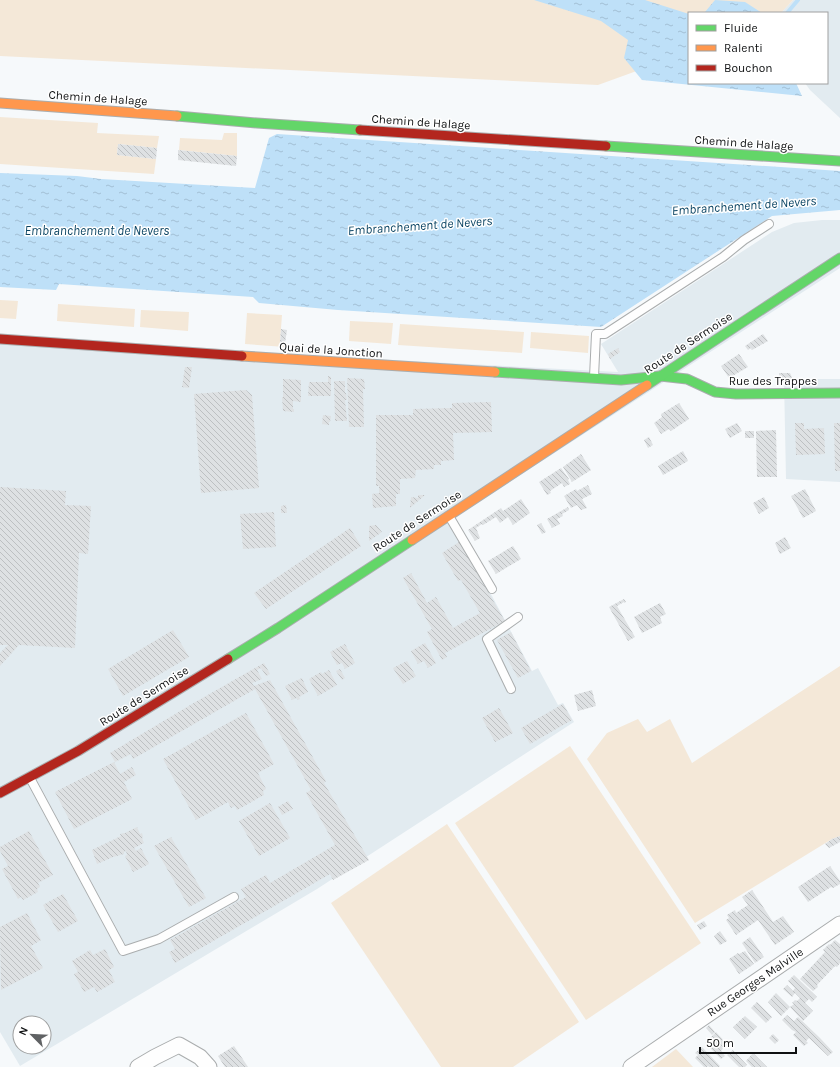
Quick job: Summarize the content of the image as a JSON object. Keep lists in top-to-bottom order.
{
  "streets": {
    "street": [
      "Chemin de Halage",
      "Route de Sermoise",
      "Quai de la Jonction",
      "Rue des Trappes",
      "Rue Georges Malville"
    ]
  },
  "crossings": [
    ["Route de Sermoise", "Quai de la Jonction"],
    ["Route de Sermoise", "Rue des Trappes"],
    ["Quai de la Jonction", "Rue des Trappes"]
  ],
  "water": ["Embranchement de Nevers"],
  "legend": ["Fluide", "Ralenti", "Bouchon"],
  "scale_bar": "50 m",
  "north": "top left"
}
